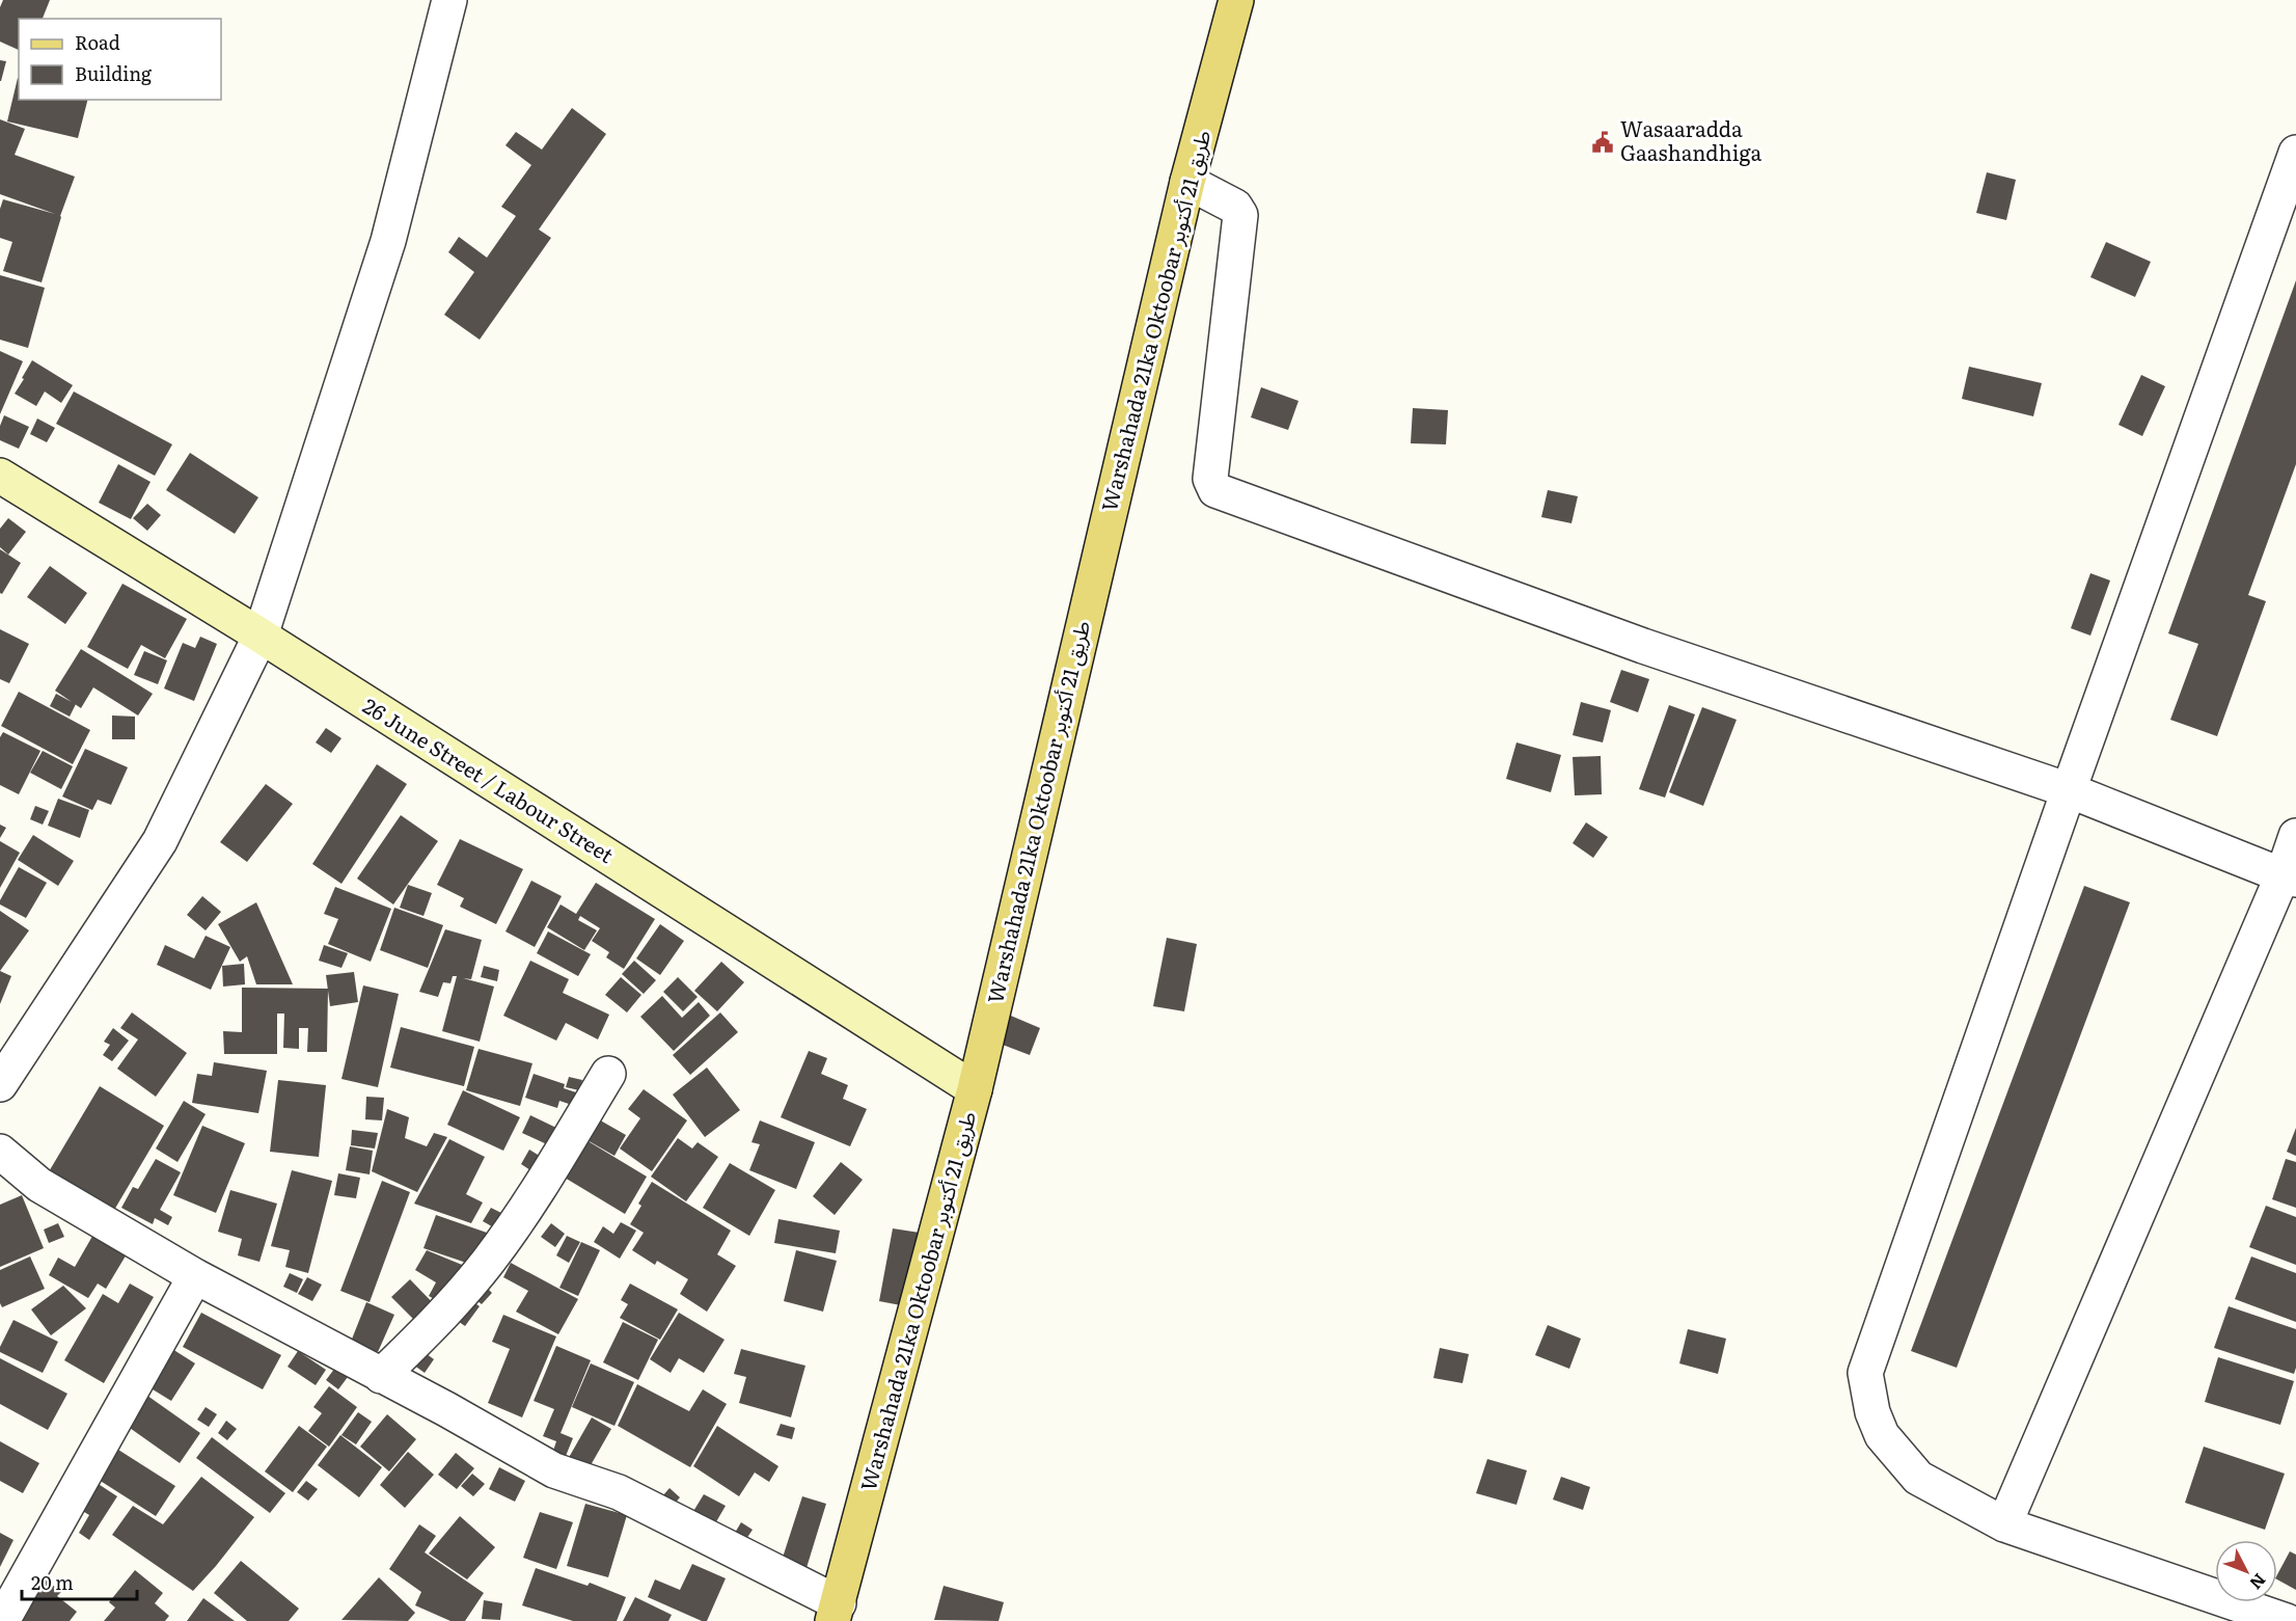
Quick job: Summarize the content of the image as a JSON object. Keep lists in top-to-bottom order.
{
  "streets": {
    "main road": ["Warshahada 21ka Oktoobar طريق 21 أكتوبر"],
    "street": ["26 June Street / Labour Street"]
  },
  "crossings": [
    ["Warshahada 21ka Oktoobar طريق 21 أكتوبر", "26 June Street / Labour Street"]
  ],
  "places": {
    "public building": ["Wasaaradda Gaashandhiga"]
  },
  "legend": ["Road", "Building"],
  "scale_bar": "20 m",
  "north": "bottom right"
}
